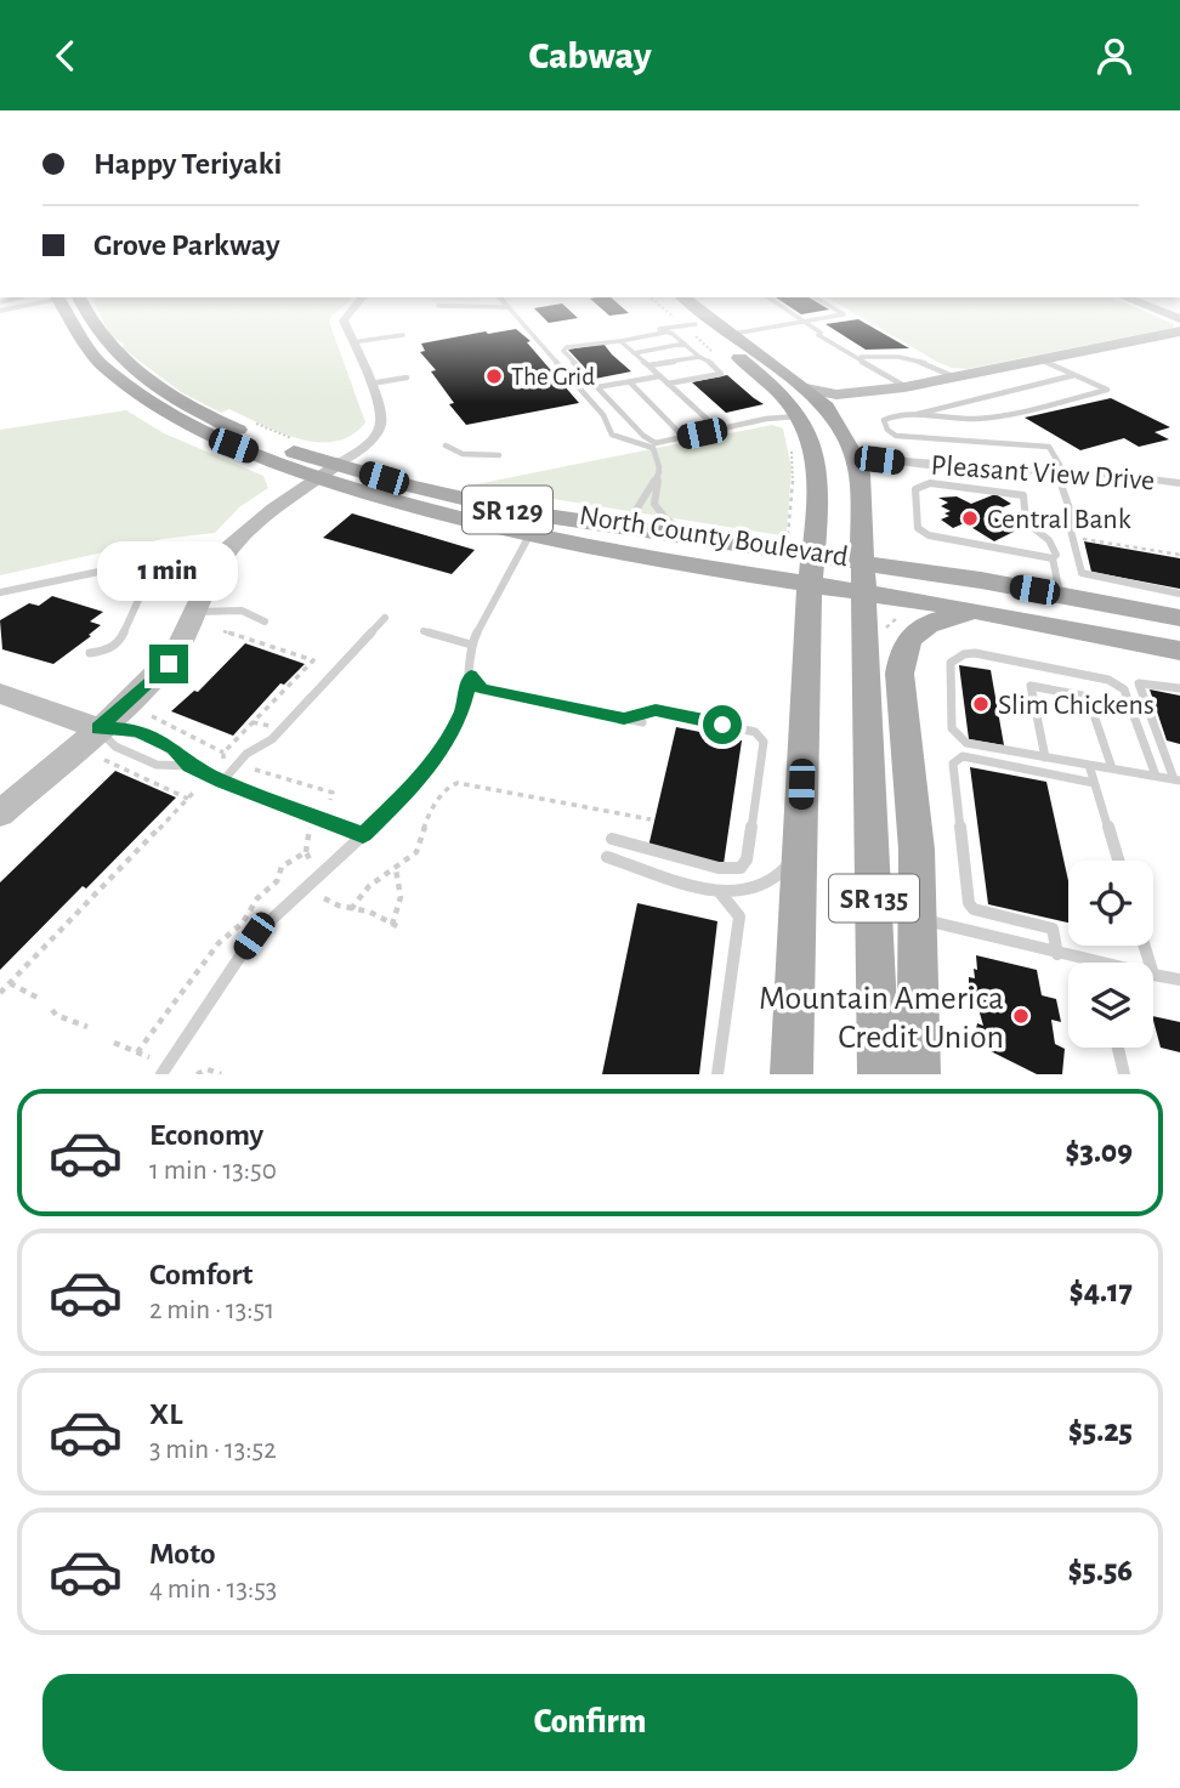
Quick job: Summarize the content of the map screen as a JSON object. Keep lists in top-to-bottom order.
{
  "streets": {
    "main road": ["SR 129", "North County Boulevard", "SR 135"],
    "street": ["Pleasant View Drive"]
  },
  "crossings": [
    ["North County Boulevard", "SR 135"]
  ],
  "places": [
    "The Grid",
    "Central Bank",
    "Slim Chickens",
    "Mountain America Credit Union"
  ],
  "page": {
    "header": "Cabway",
    "banner": ["Happy Teriyaki", "Grove Parkway"],
    "bubble": "1 min",
    "list": [
      {
        "name": "Economy",
        "note": "1 min · 13:50",
        "value": "$3.09"
      },
      {
        "name": "Comfort",
        "note": "2 min · 13:51",
        "value": "$4.17"
      },
      {
        "name": "XL",
        "note": "3 min · 13:52",
        "value": "$5.25"
      },
      {
        "name": "Moto",
        "note": "4 min · 13:53",
        "value": "$5.56"
      }
    ],
    "buttons": "Confirm"
  }
}
